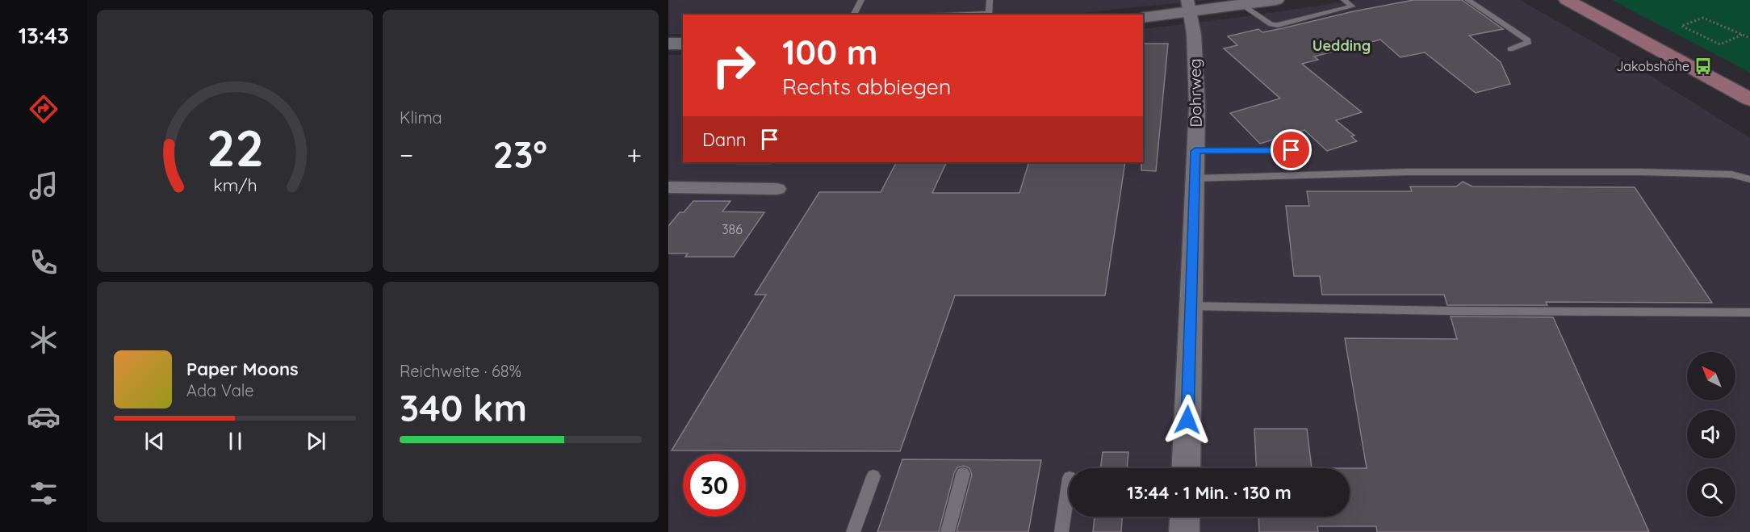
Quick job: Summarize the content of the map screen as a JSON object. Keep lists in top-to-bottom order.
{
  "streets": {
    "street": ["Dohrweg"]
  },
  "districts": ["Uedding"],
  "places": {
    "bus stop": ["Jakobshöhe"]
  },
  "house_numbers": ["386"],
  "north": "top left",
  "page": {
    "tabs": "13:43",
    "tile": [
      "Klima",
      ["Reichweite · 68%", "340 km"]
    ],
    "turn": ["100 m", "Rechts abbiegen"],
    "then": "Dann",
    "heat": ["−", "23°", "+"],
    "song": ["Paper Moons", "Ada Vale"],
    "limit": "30",
    "trip": "13:44 · 1 Min. · 130 m",
    "gauge": ["22", "km/h"]
  }
}
